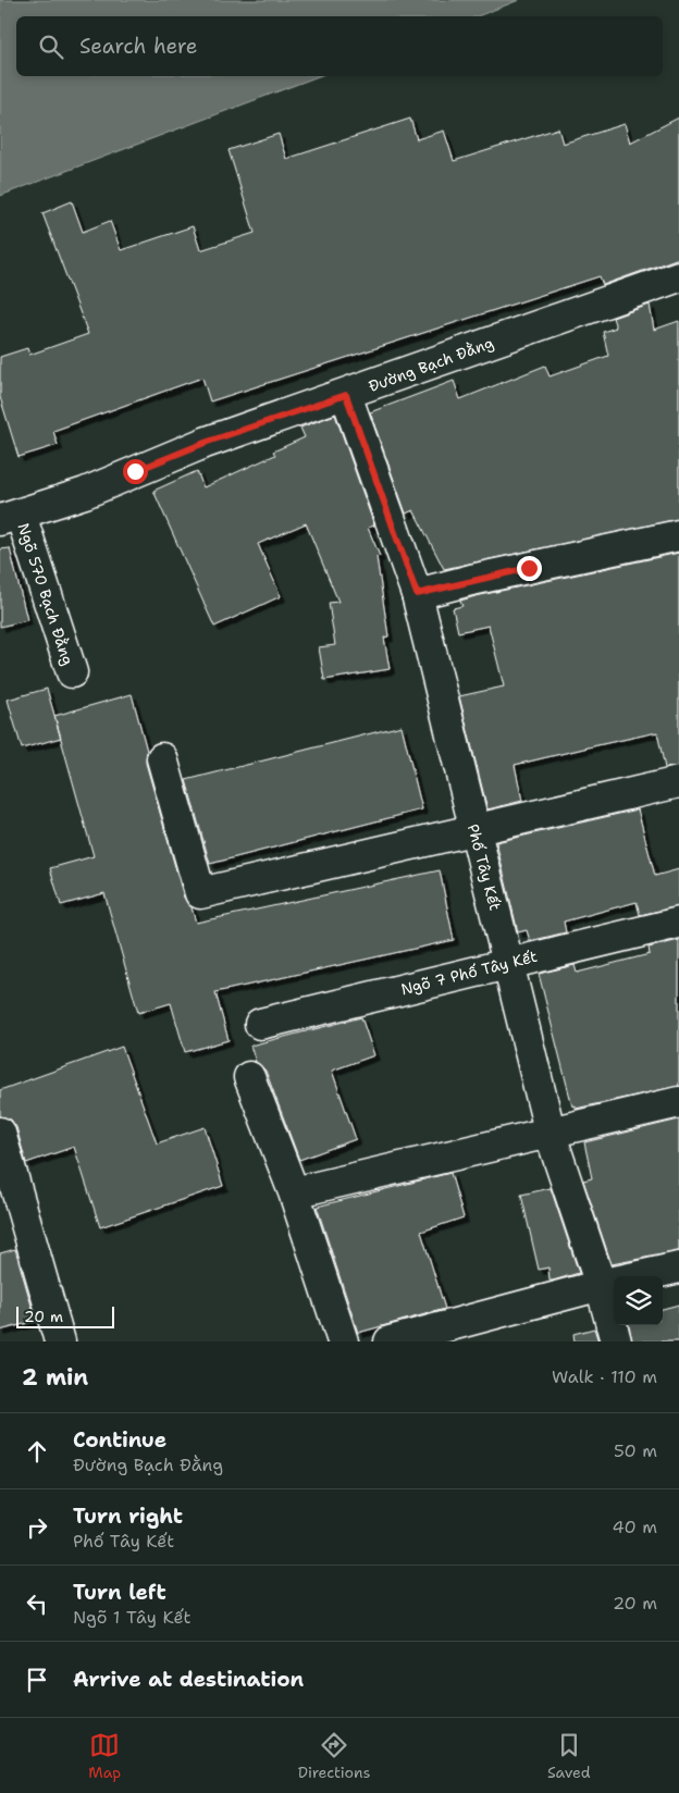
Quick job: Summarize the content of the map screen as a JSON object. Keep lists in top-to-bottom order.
{
  "streets": {
    "street": [
      "Đường Bạch Đằng",
      "Ngõ 570 Bạch Đằng",
      "Phố Tây Kết",
      "Ngõ 7 Phố Tây Kết"
    ]
  },
  "crossings": [
    ["Đường Bạch Đằng", "Ngõ 570 Bạch Đằng"],
    ["Đường Bạch Đằng", "Phố Tây Kết"],
    ["Phố Tây Kết", "Ngõ 7 Phố Tây Kết"]
  ],
  "scale_bar": "20 m",
  "page": {
    "search": "Search here",
    "scale": "20 m",
    "heading": ["2 min", "Walk · 110 m"],
    "list": [
      ["Continue", "Đường Bạch Đằng", "50 m"],
      ["Turn right", "Phố Tây Kết", "40 m"],
      ["Turn left", "Ngõ 1 Tây Kết", "20 m"],
      "Arrive at destination"
    ],
    "nav": ["Map", "Directions", "Saved"]
  }
}
